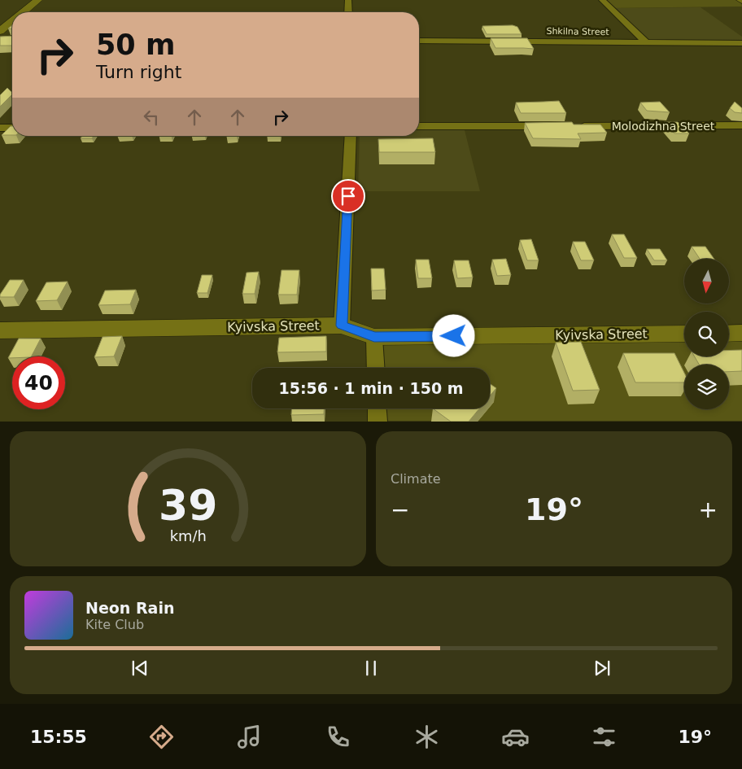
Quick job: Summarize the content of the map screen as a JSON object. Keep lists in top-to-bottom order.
{
  "streets": {
    "street": ["Shkilna Street", "Molodizhna Street", "Kyivska Street"]
  },
  "north": "bottom",
  "page": {
    "turn": ["50 m", "Turn right"],
    "limit": "40",
    "trip": "15:56 · 1 min · 150 m",
    "tile": "Climate",
    "heat": ["−", "19°", "+"],
    "song": ["Neon Rain", "Kite Club"],
    "tabs": ["15:55", "19°"],
    "gauge": ["39", "km/h"]
  }
}
